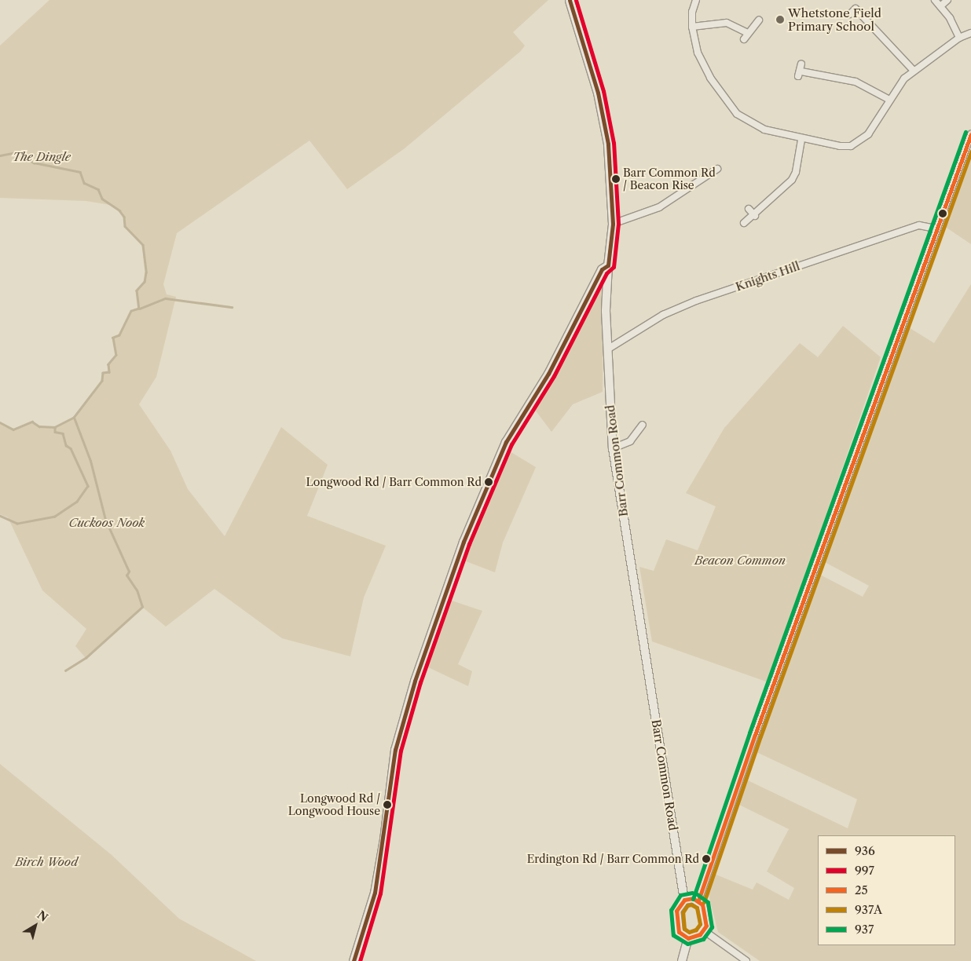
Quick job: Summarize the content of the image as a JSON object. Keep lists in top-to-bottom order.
{
  "streets": {
    "main road": ["Barr Common Road"],
    "street": ["Knights Hill"]
  },
  "crossings": [
    ["Knights Hill", "Barr Common Road"]
  ],
  "parks": [
    "The Dingle",
    "Cuckoos Nook",
    "Beacon Common",
    "Birch Wood"
  ],
  "places": [
    "Whetstone Field Primary School",
    "Barr Common Rd / Beacon Rise",
    "Longwood Rd / Barr Common Rd",
    "Longwood Rd / Longwood House",
    "Erdington Rd / Barr Common Rd"
  ],
  "lines": [
    "transit line 936",
    "transit line 997",
    "transit line 937",
    "transit line 25",
    "transit line 937A"
  ],
  "legend": [
    "936",
    "997",
    "25",
    "937A",
    "937"
  ],
  "north": "top right"
}
